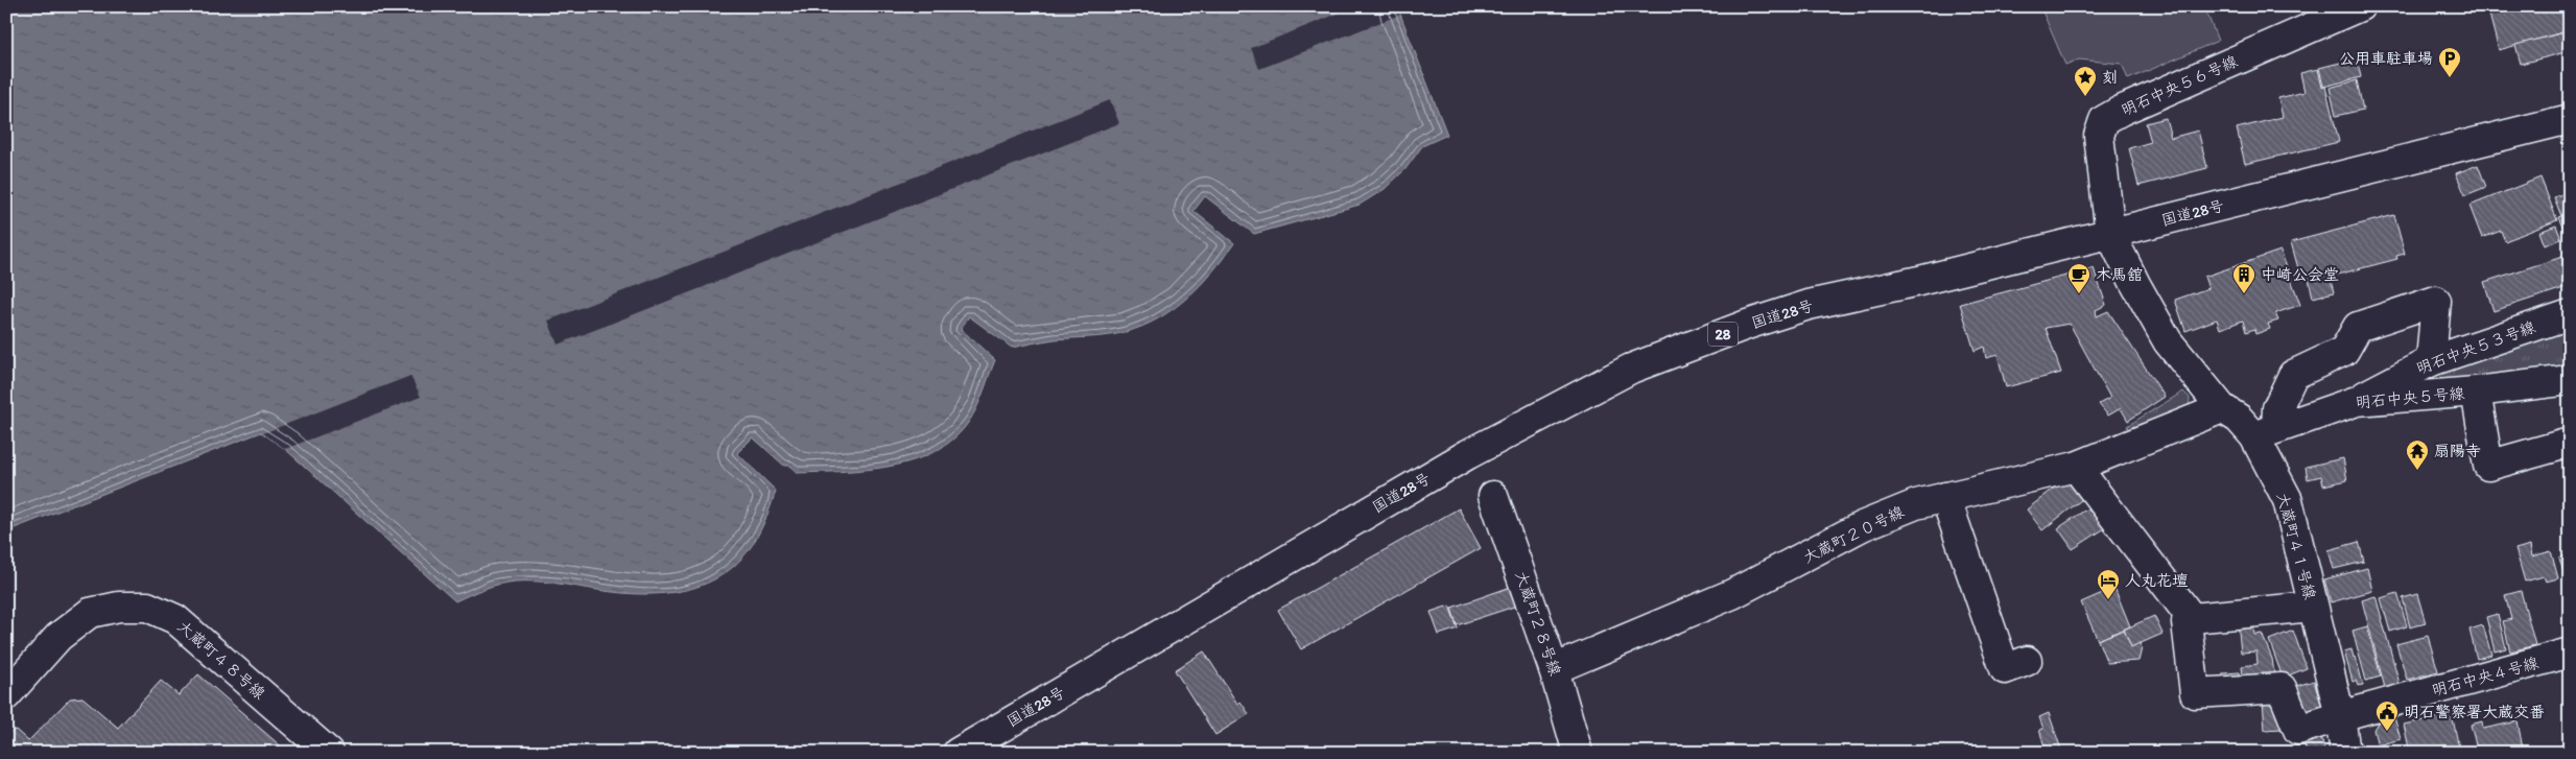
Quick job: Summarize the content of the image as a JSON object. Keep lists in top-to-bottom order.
{
  "streets": {
    "main road": [
      "明石中央５６号線",
      "国道28号",
      "28",
      "明石中央５３号線",
      "明石中央５号線",
      "大蔵町２０号線",
      "大蔵町４１号線",
      "大蔵町２８号線",
      "大蔵町４８号線",
      "明石中央４号線"
    ]
  },
  "crossings": [
    ["明石中央５６号線", "国道28号"],
    ["明石中央５６号線", "大蔵町４１号線"],
    ["国道28号", "大蔵町４１号線"],
    ["明石中央５３号線", "明石中央５号線"],
    ["明石中央５号線", "大蔵町４１号線"],
    ["大蔵町２０号線", "大蔵町４１号線"],
    ["大蔵町２０号線", "大蔵町２８号線"],
    ["大蔵町４１号線", "明石中央４号線"]
  ],
  "places": {
    "parking": ["公用車駐車場"],
    "place": ["刻"],
    "cafe": ["木馬舘"],
    "building": ["中崎公会堂"],
    "temple": ["扇陽寺"],
    "hotel": ["人丸花壇"],
    "public building": ["明石警察署大蔵交番"]
  }
}
